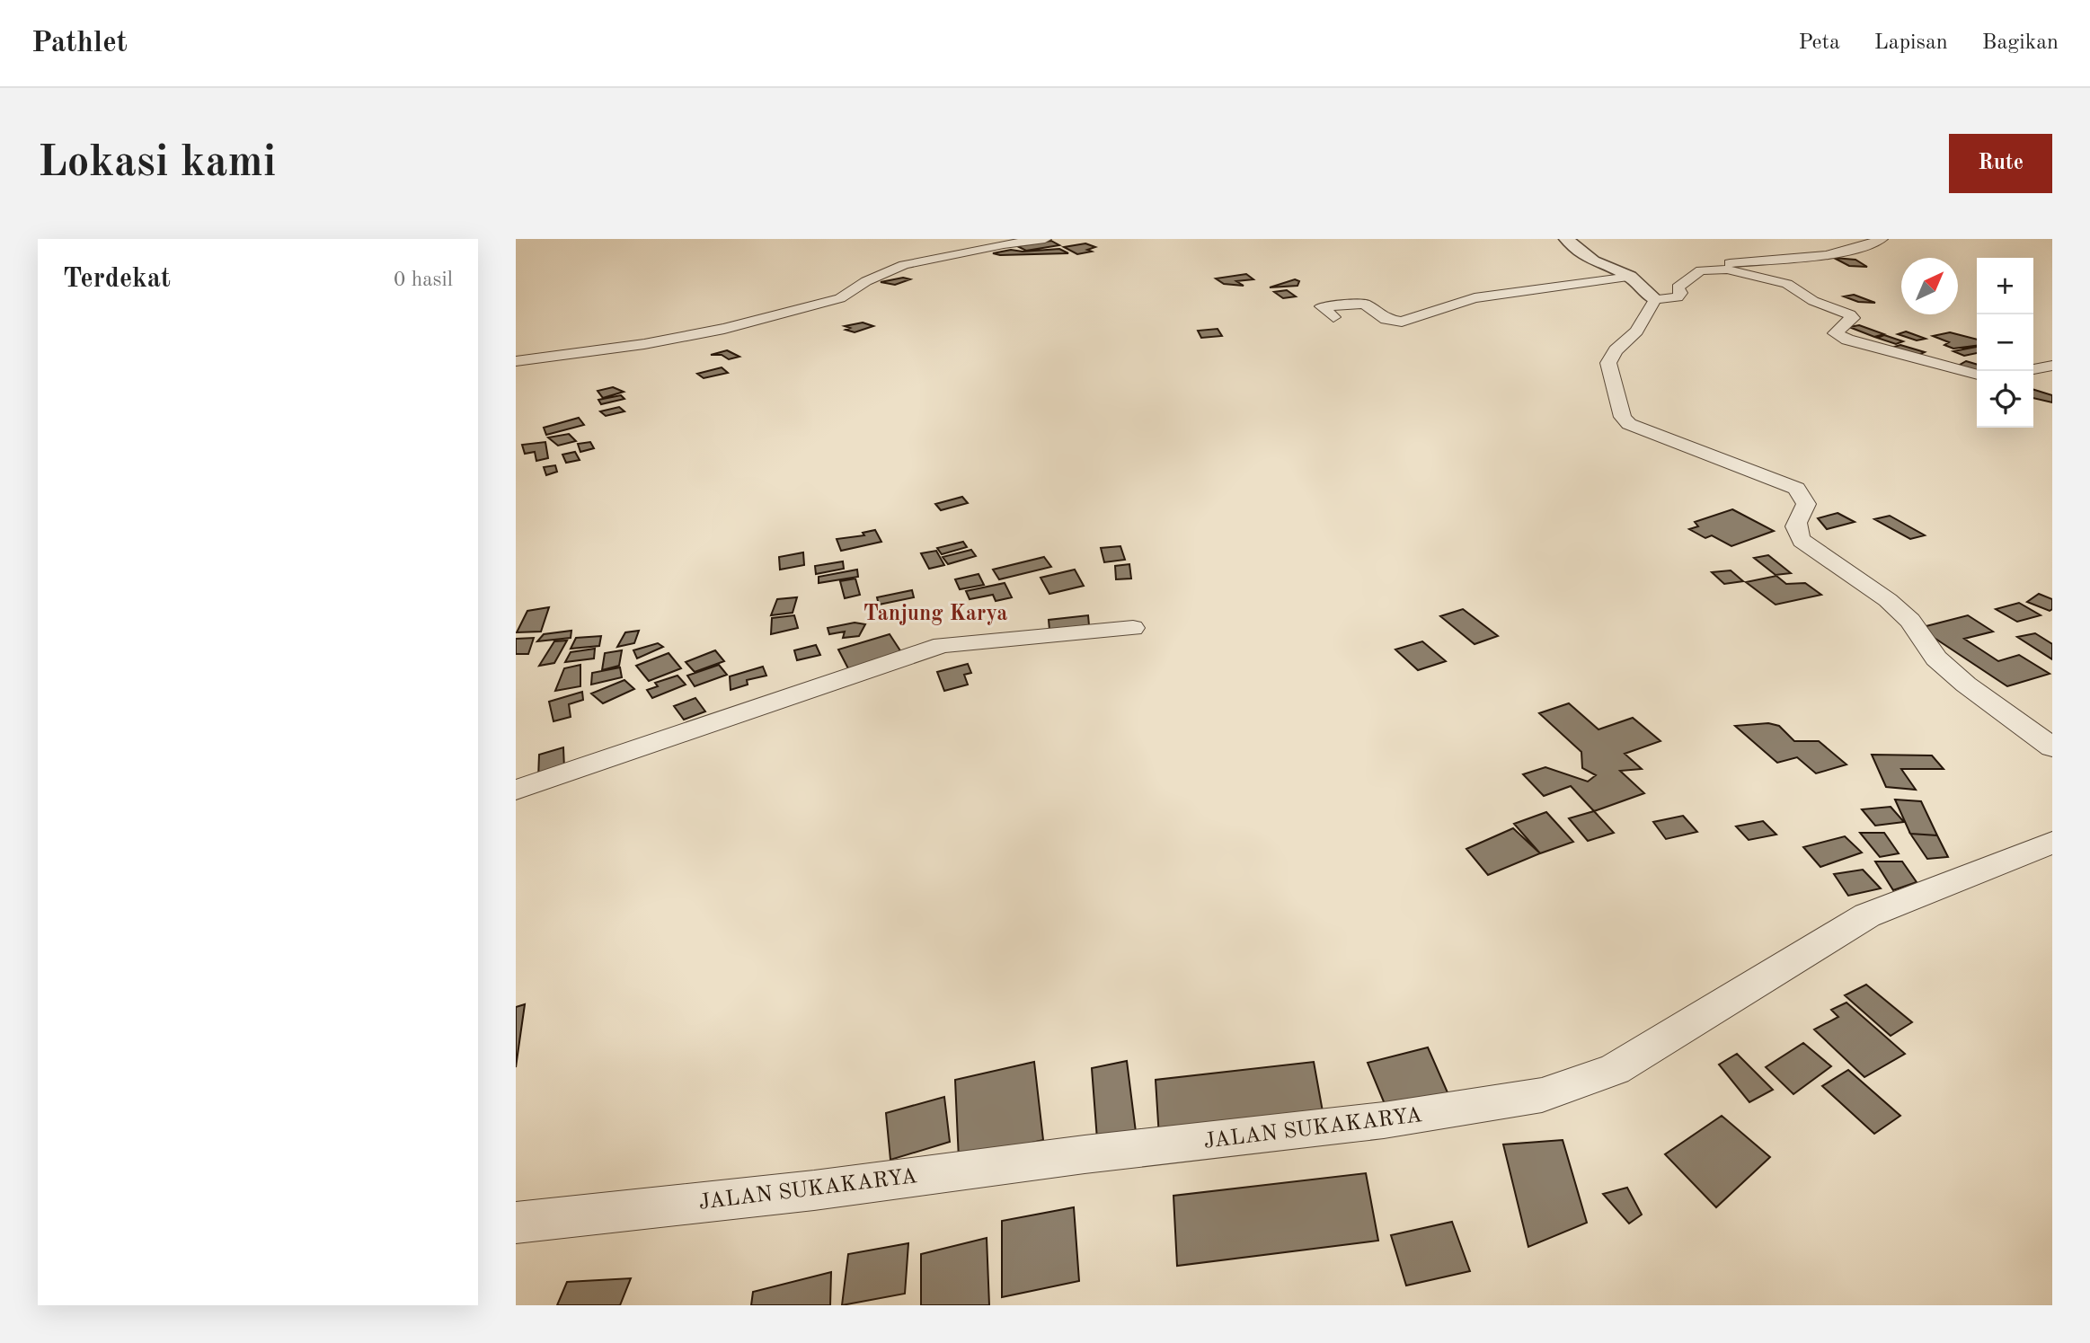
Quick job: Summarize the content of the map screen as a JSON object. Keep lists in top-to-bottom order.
{
  "streets": {
    "street": ["JALAN SUKAKARYA"]
  },
  "districts": ["Tanjung Karya"],
  "north": "top right",
  "page": {
    "header": "Pathlet",
    "nav": ["Peta", "Lapisan", "Bagikan"],
    "buttons": "Rute",
    "title": "Lokasi kami",
    "heading": ["Terdekat", "0 hasil"],
    "map_buttons": ["+", "−"]
  }
}
